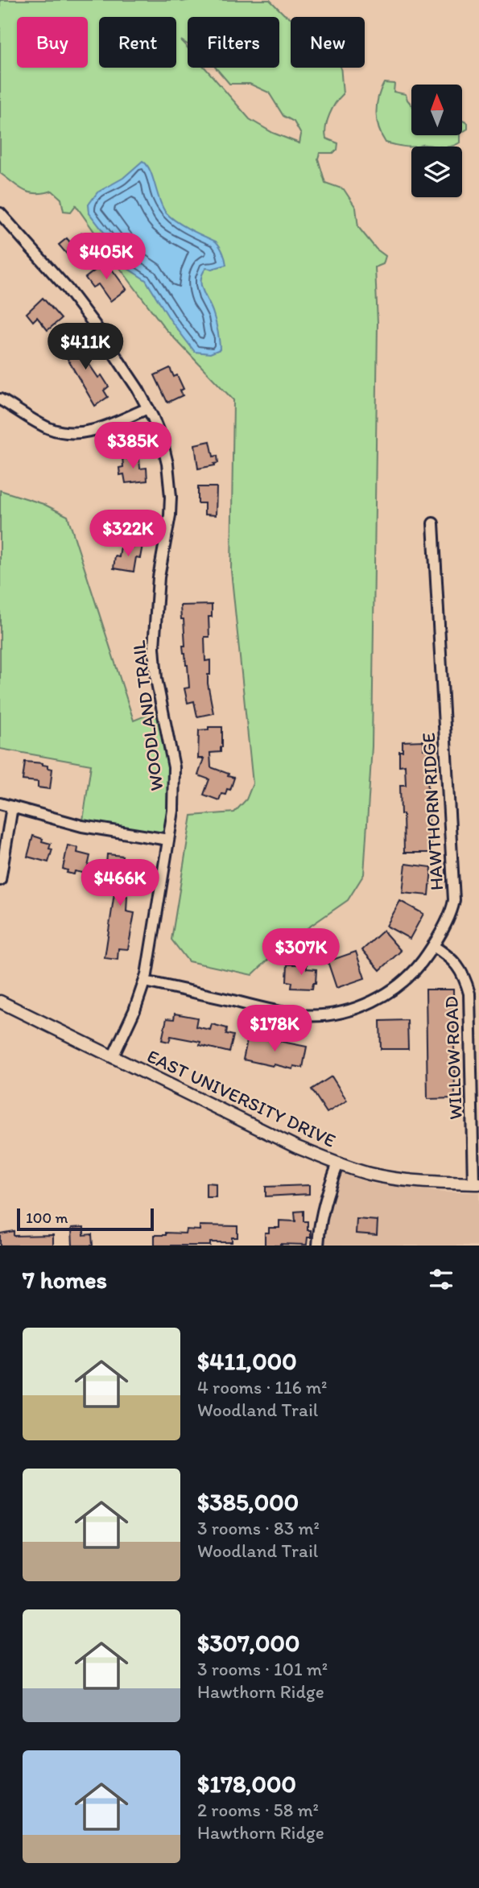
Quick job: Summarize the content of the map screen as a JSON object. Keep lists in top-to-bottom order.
{
  "streets": {
    "main road": ["EAST UNIVERSITY DRIVE"],
    "street": ["WOODLAND TRAIL", "HAWTHORN RIDGE", "WILLOW ROAD"]
  },
  "crossings": [
    ["WOODLAND TRAIL", "HAWTHORN RIDGE"],
    ["WOODLAND TRAIL", "EAST UNIVERSITY DRIVE"],
    ["HAWTHORN RIDGE", "WILLOW ROAD"],
    ["WILLOW ROAD", "EAST UNIVERSITY DRIVE"]
  ],
  "scale_bar": "100 m",
  "north": "top",
  "page": {
    "chip": [
      "Buy",
      "Rent",
      "Filters",
      "New"
    ],
    "price": [
      "$405K",
      "$411K",
      "$385K",
      "$322K",
      "$466K",
      "$307K",
      "$178K"
    ],
    "scale": "100 m",
    "heading": "7 homes",
    "list": [
      {
        "name": "$411,000",
        "note": "4 rooms · 116 m² · Woodland Trail"
      },
      {
        "name": "$385,000",
        "note": "3 rooms · 83 m² · Woodland Trail"
      },
      {
        "name": "$307,000",
        "note": "3 rooms · 101 m² · Hawthorn Ridge"
      },
      {
        "name": "$178,000",
        "note": "2 rooms · 58 m² · Hawthorn Ridge"
      }
    ]
  }
}
